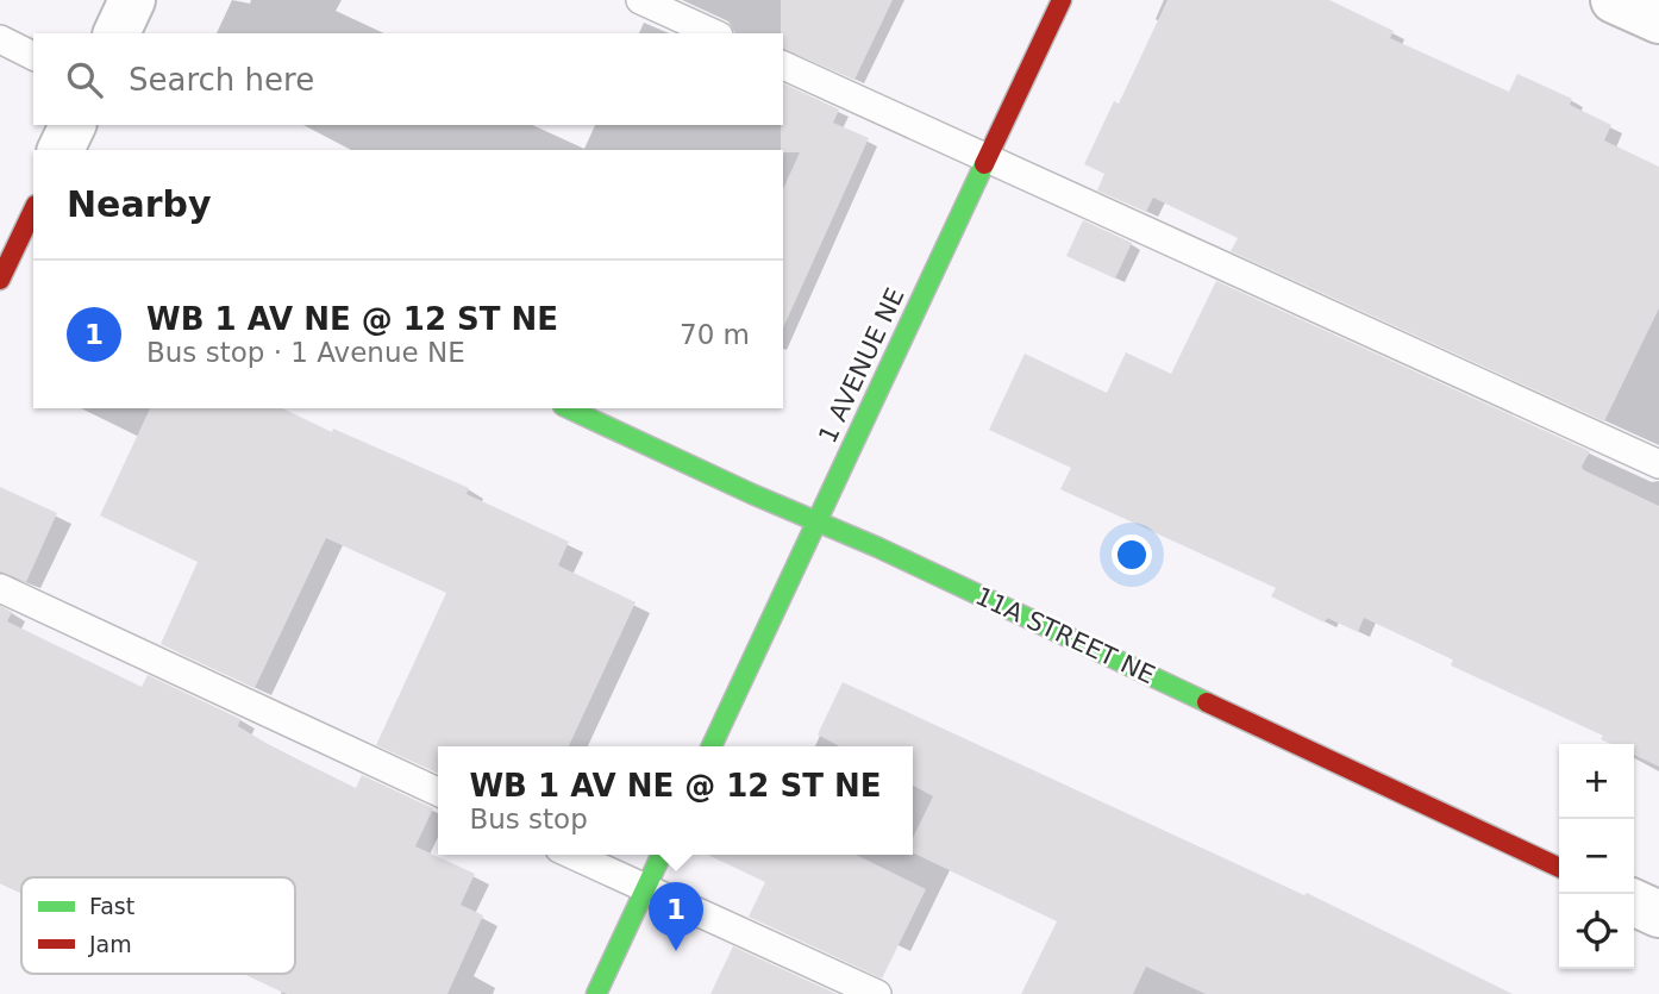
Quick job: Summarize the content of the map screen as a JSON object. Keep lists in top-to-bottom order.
{
  "streets": {
    "street": ["1 AVENUE NE", "11A STREET NE"]
  },
  "crossings": [
    ["1 AVENUE NE", "11A STREET NE"]
  ],
  "legend": ["Fast", "Jam"],
  "page": {
    "search": "Search here",
    "heading": "Nearby",
    "list": [
      {
        "mark": "1",
        "name": "WB 1 AV NE @ 12 ST NE",
        "note": "Bus stop · 1 Avenue NE",
        "value": "70 m"
      }
    ],
    "map_buttons": ["+", "−"],
    "popup": ["WB 1 AV NE @ 12 ST NE", "Bus stop"],
    "pins": "1"
  }
}
